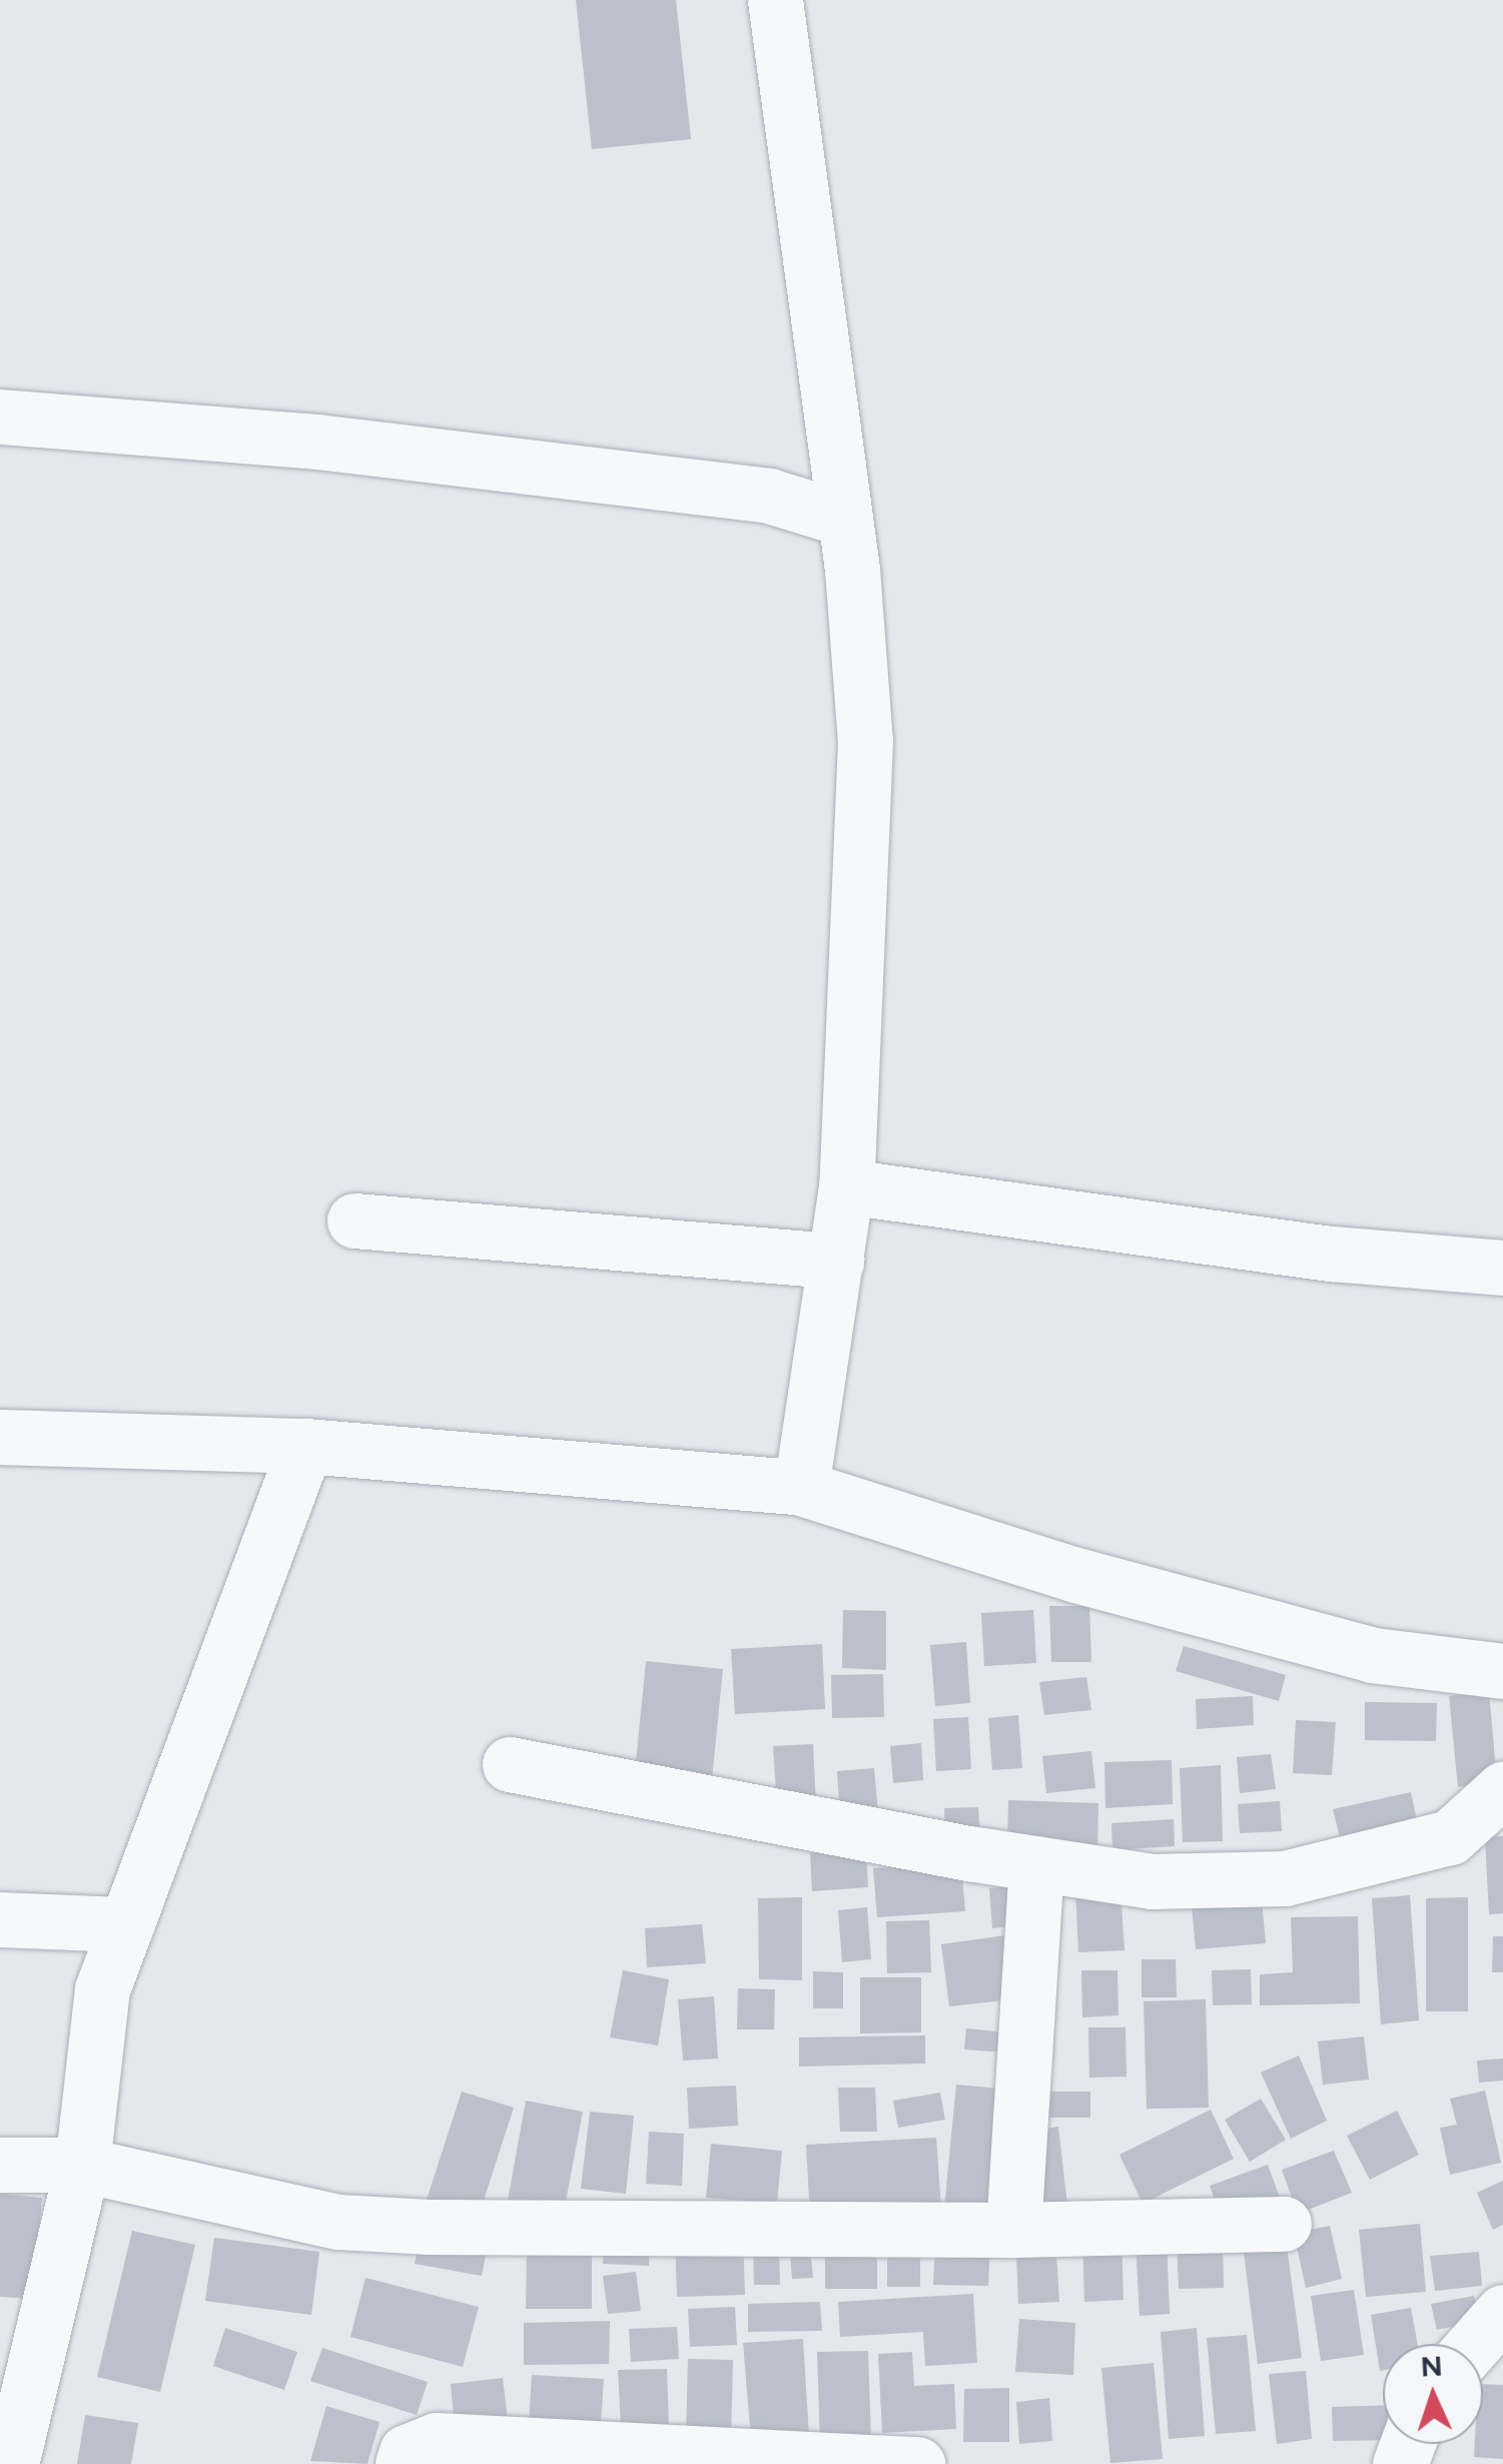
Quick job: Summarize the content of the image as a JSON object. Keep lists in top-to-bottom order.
{
  "north": "top"
}
